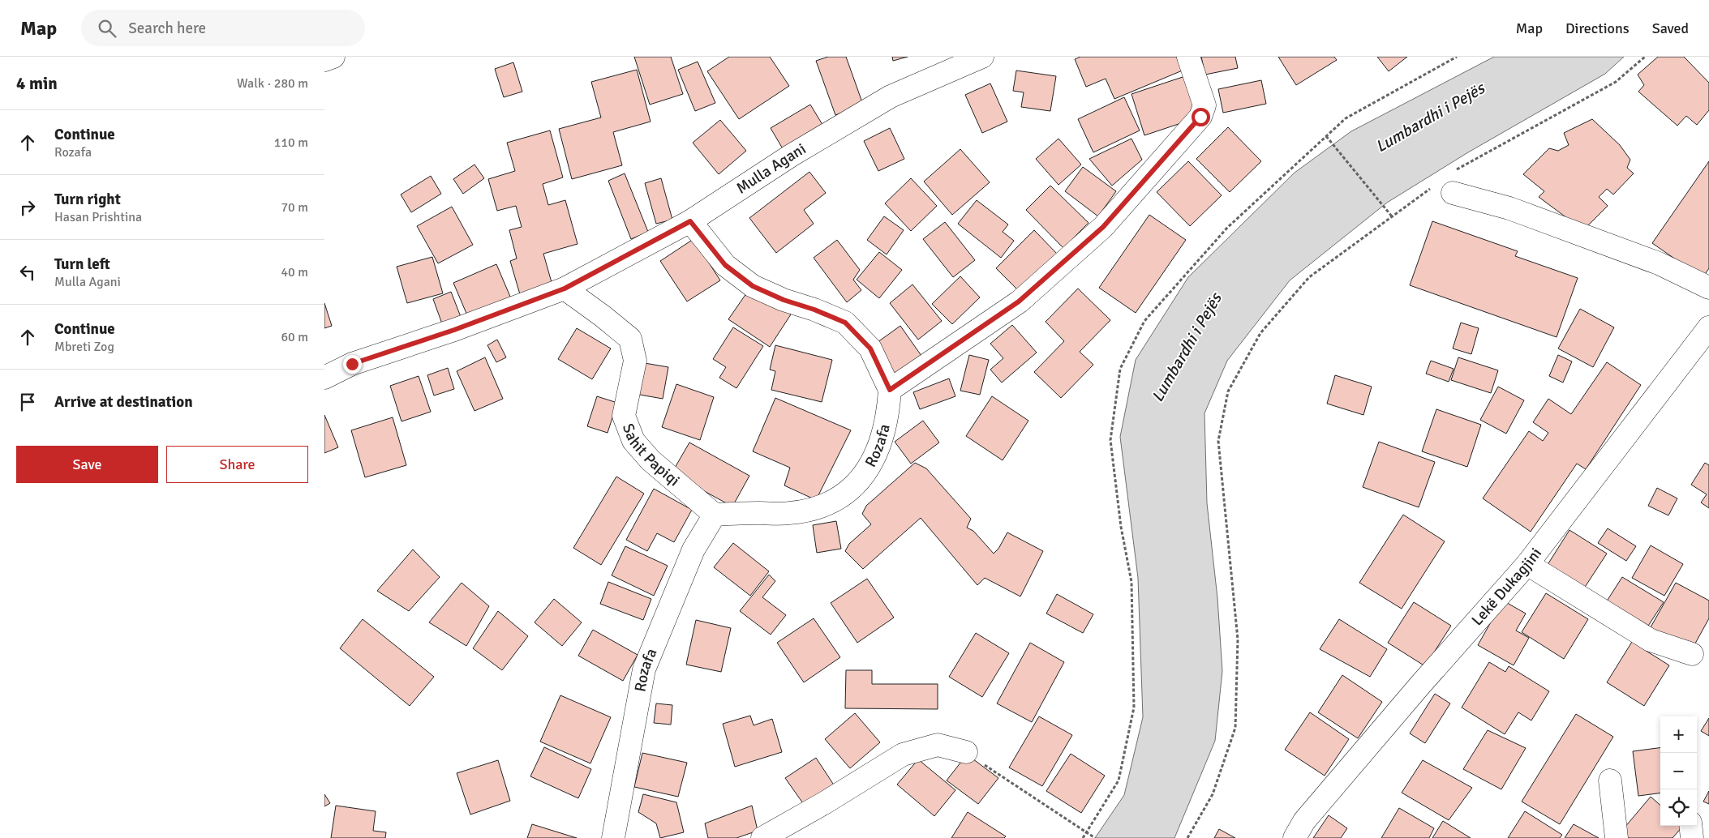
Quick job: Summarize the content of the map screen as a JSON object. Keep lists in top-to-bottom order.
{
  "streets": {
    "street": [
      "Mulla Agani",
      "Rozafa",
      "Sahit Papiqi",
      "Lekë Dukagjini"
    ]
  },
  "crossings": [
    ["Mulla Agani", "Sahit Papiqi"],
    ["Rozafa", "Sahit Papiqi"]
  ],
  "water": ["Lumbardhi i Pejës"],
  "page": {
    "header": "Map",
    "search": "Search here",
    "nav": ["Map", "Directions", "Saved"],
    "heading": ["4 min", "Walk · 280 m"],
    "list": [
      ["Continue", "Rozafa", "110 m"],
      ["Turn right", "Hasan Prishtina", "70 m"],
      ["Turn left", "Mulla Agani", "40 m"],
      ["Continue", "Mbreti Zog", "60 m"],
      "Arrive at destination"
    ],
    "buttons": ["Save", "Share"],
    "map_buttons": ["+", "−"]
  }
}
